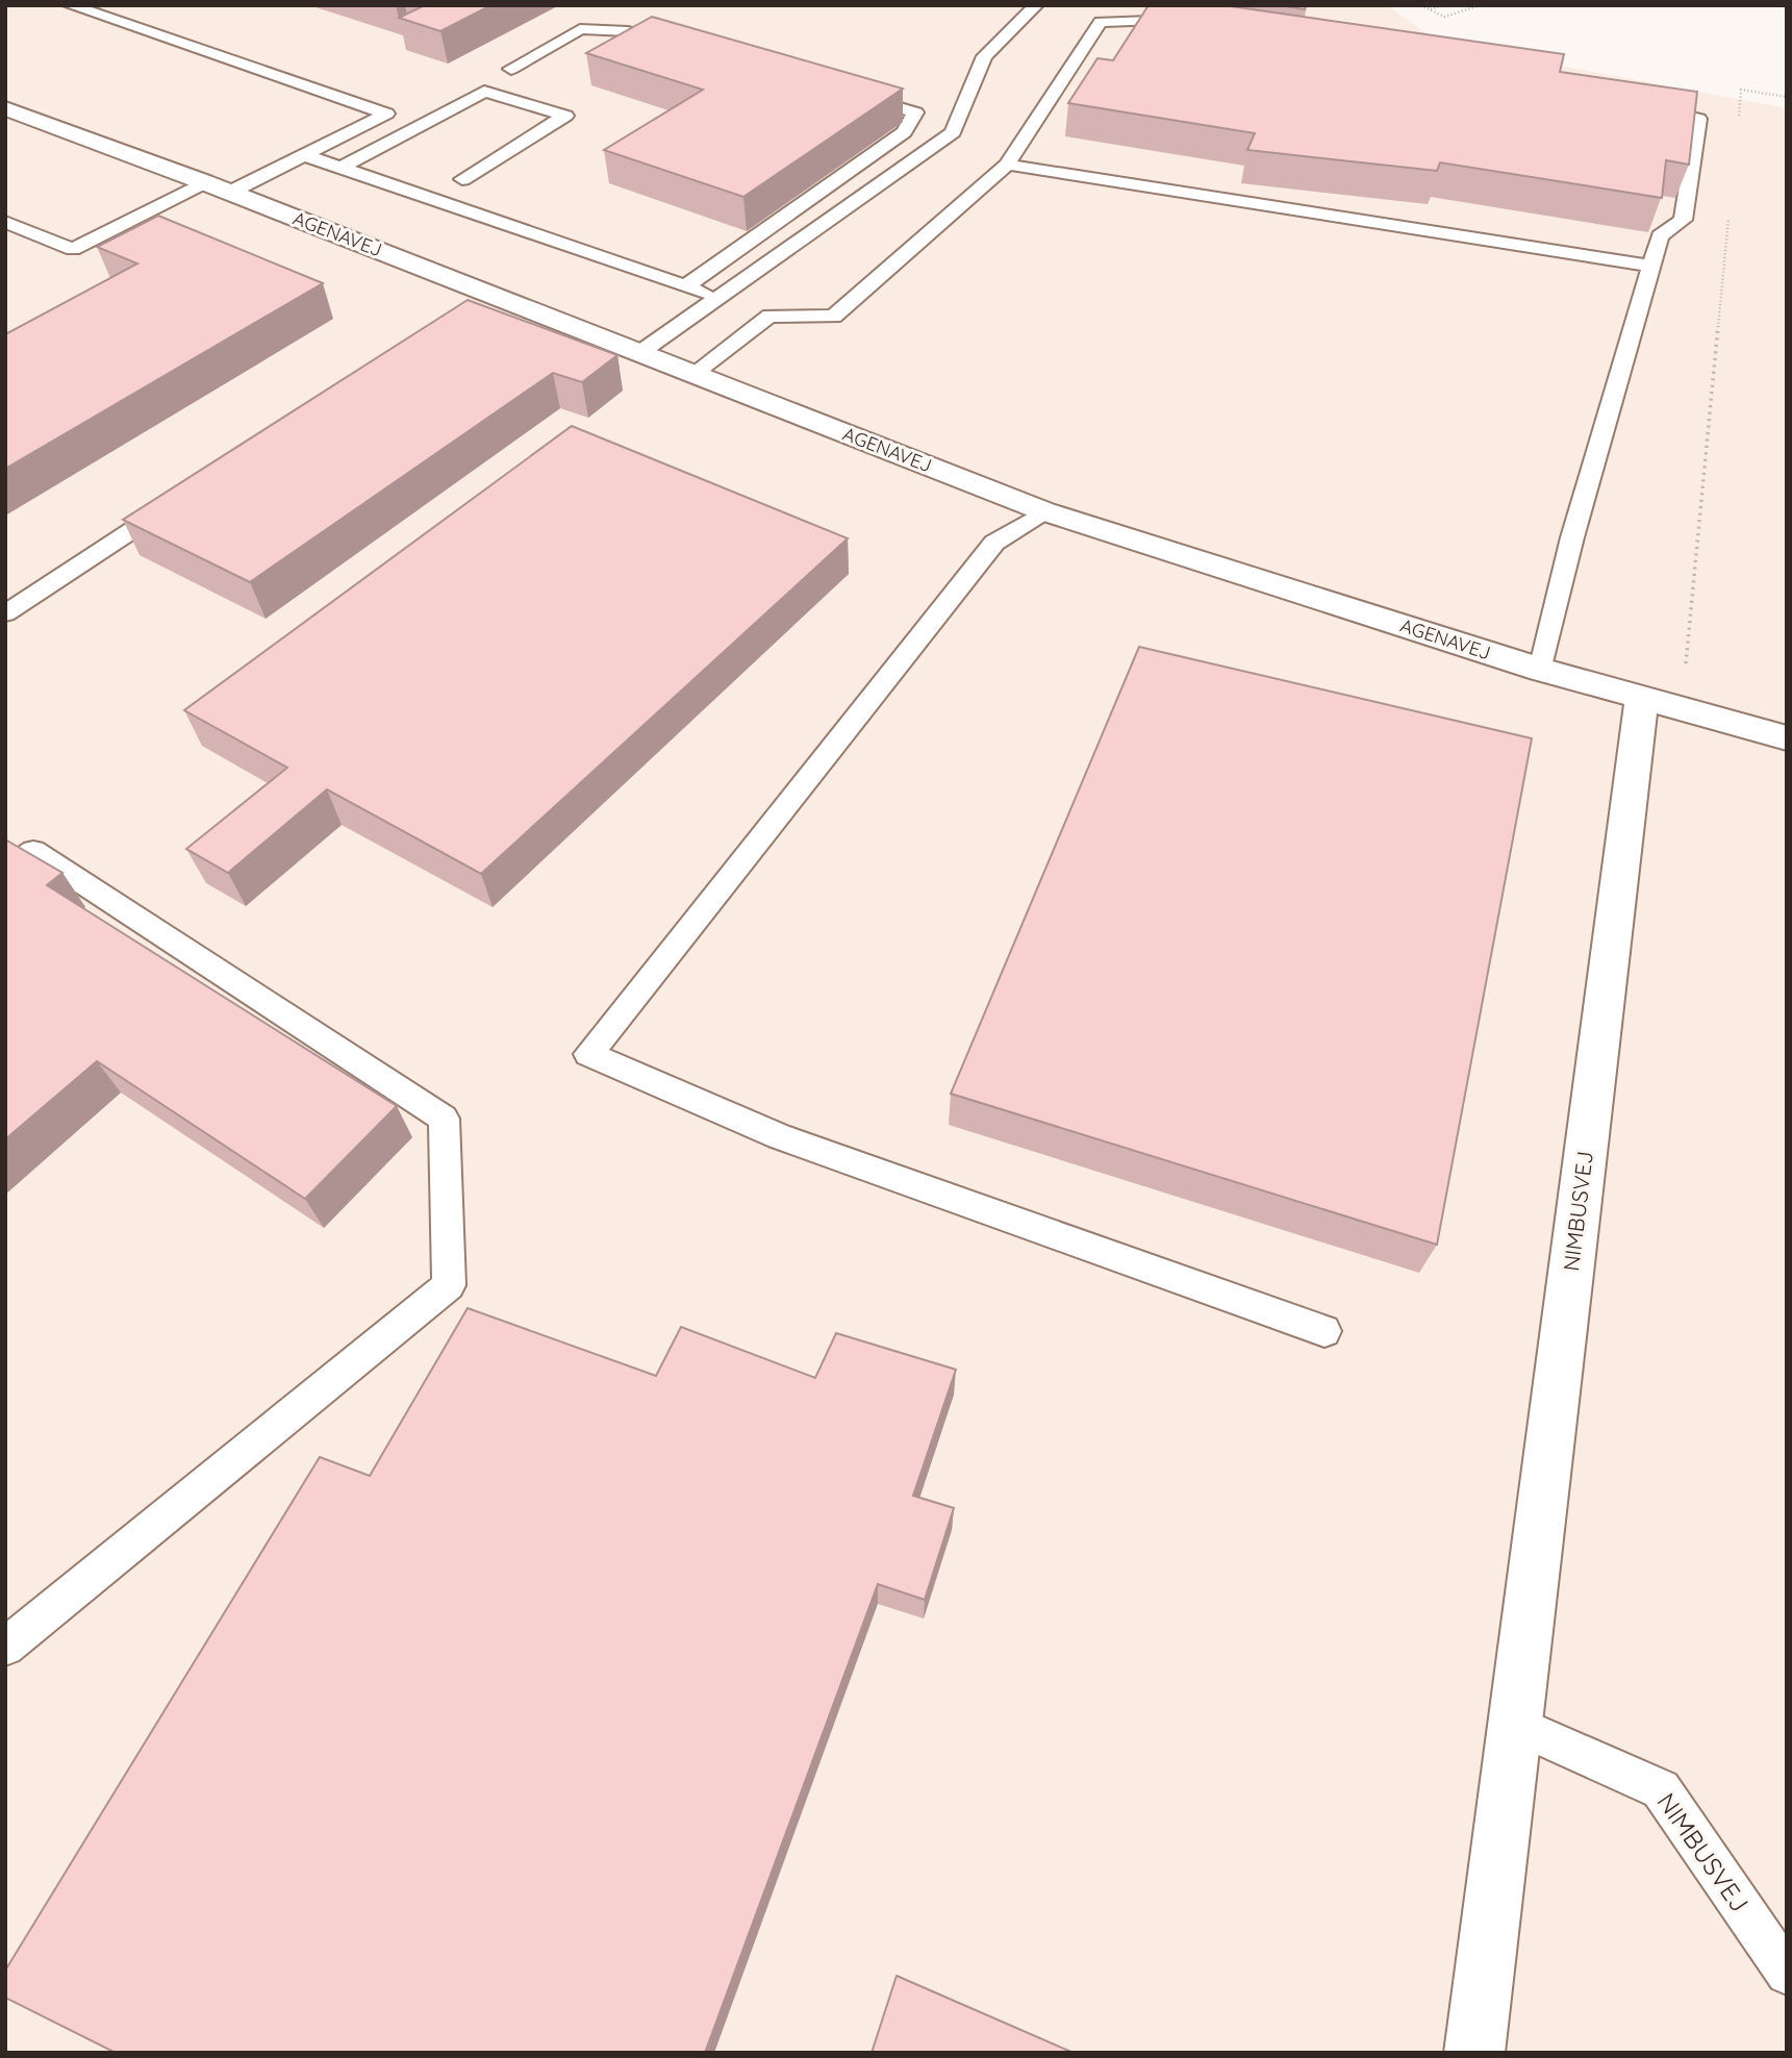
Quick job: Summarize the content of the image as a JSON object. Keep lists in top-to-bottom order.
{
  "streets": {
    "street": ["AGENAVEJ", "NIMBUSVEJ"]
  },
  "crossings": [
    ["AGENAVEJ", "NIMBUSVEJ"]
  ]
}
